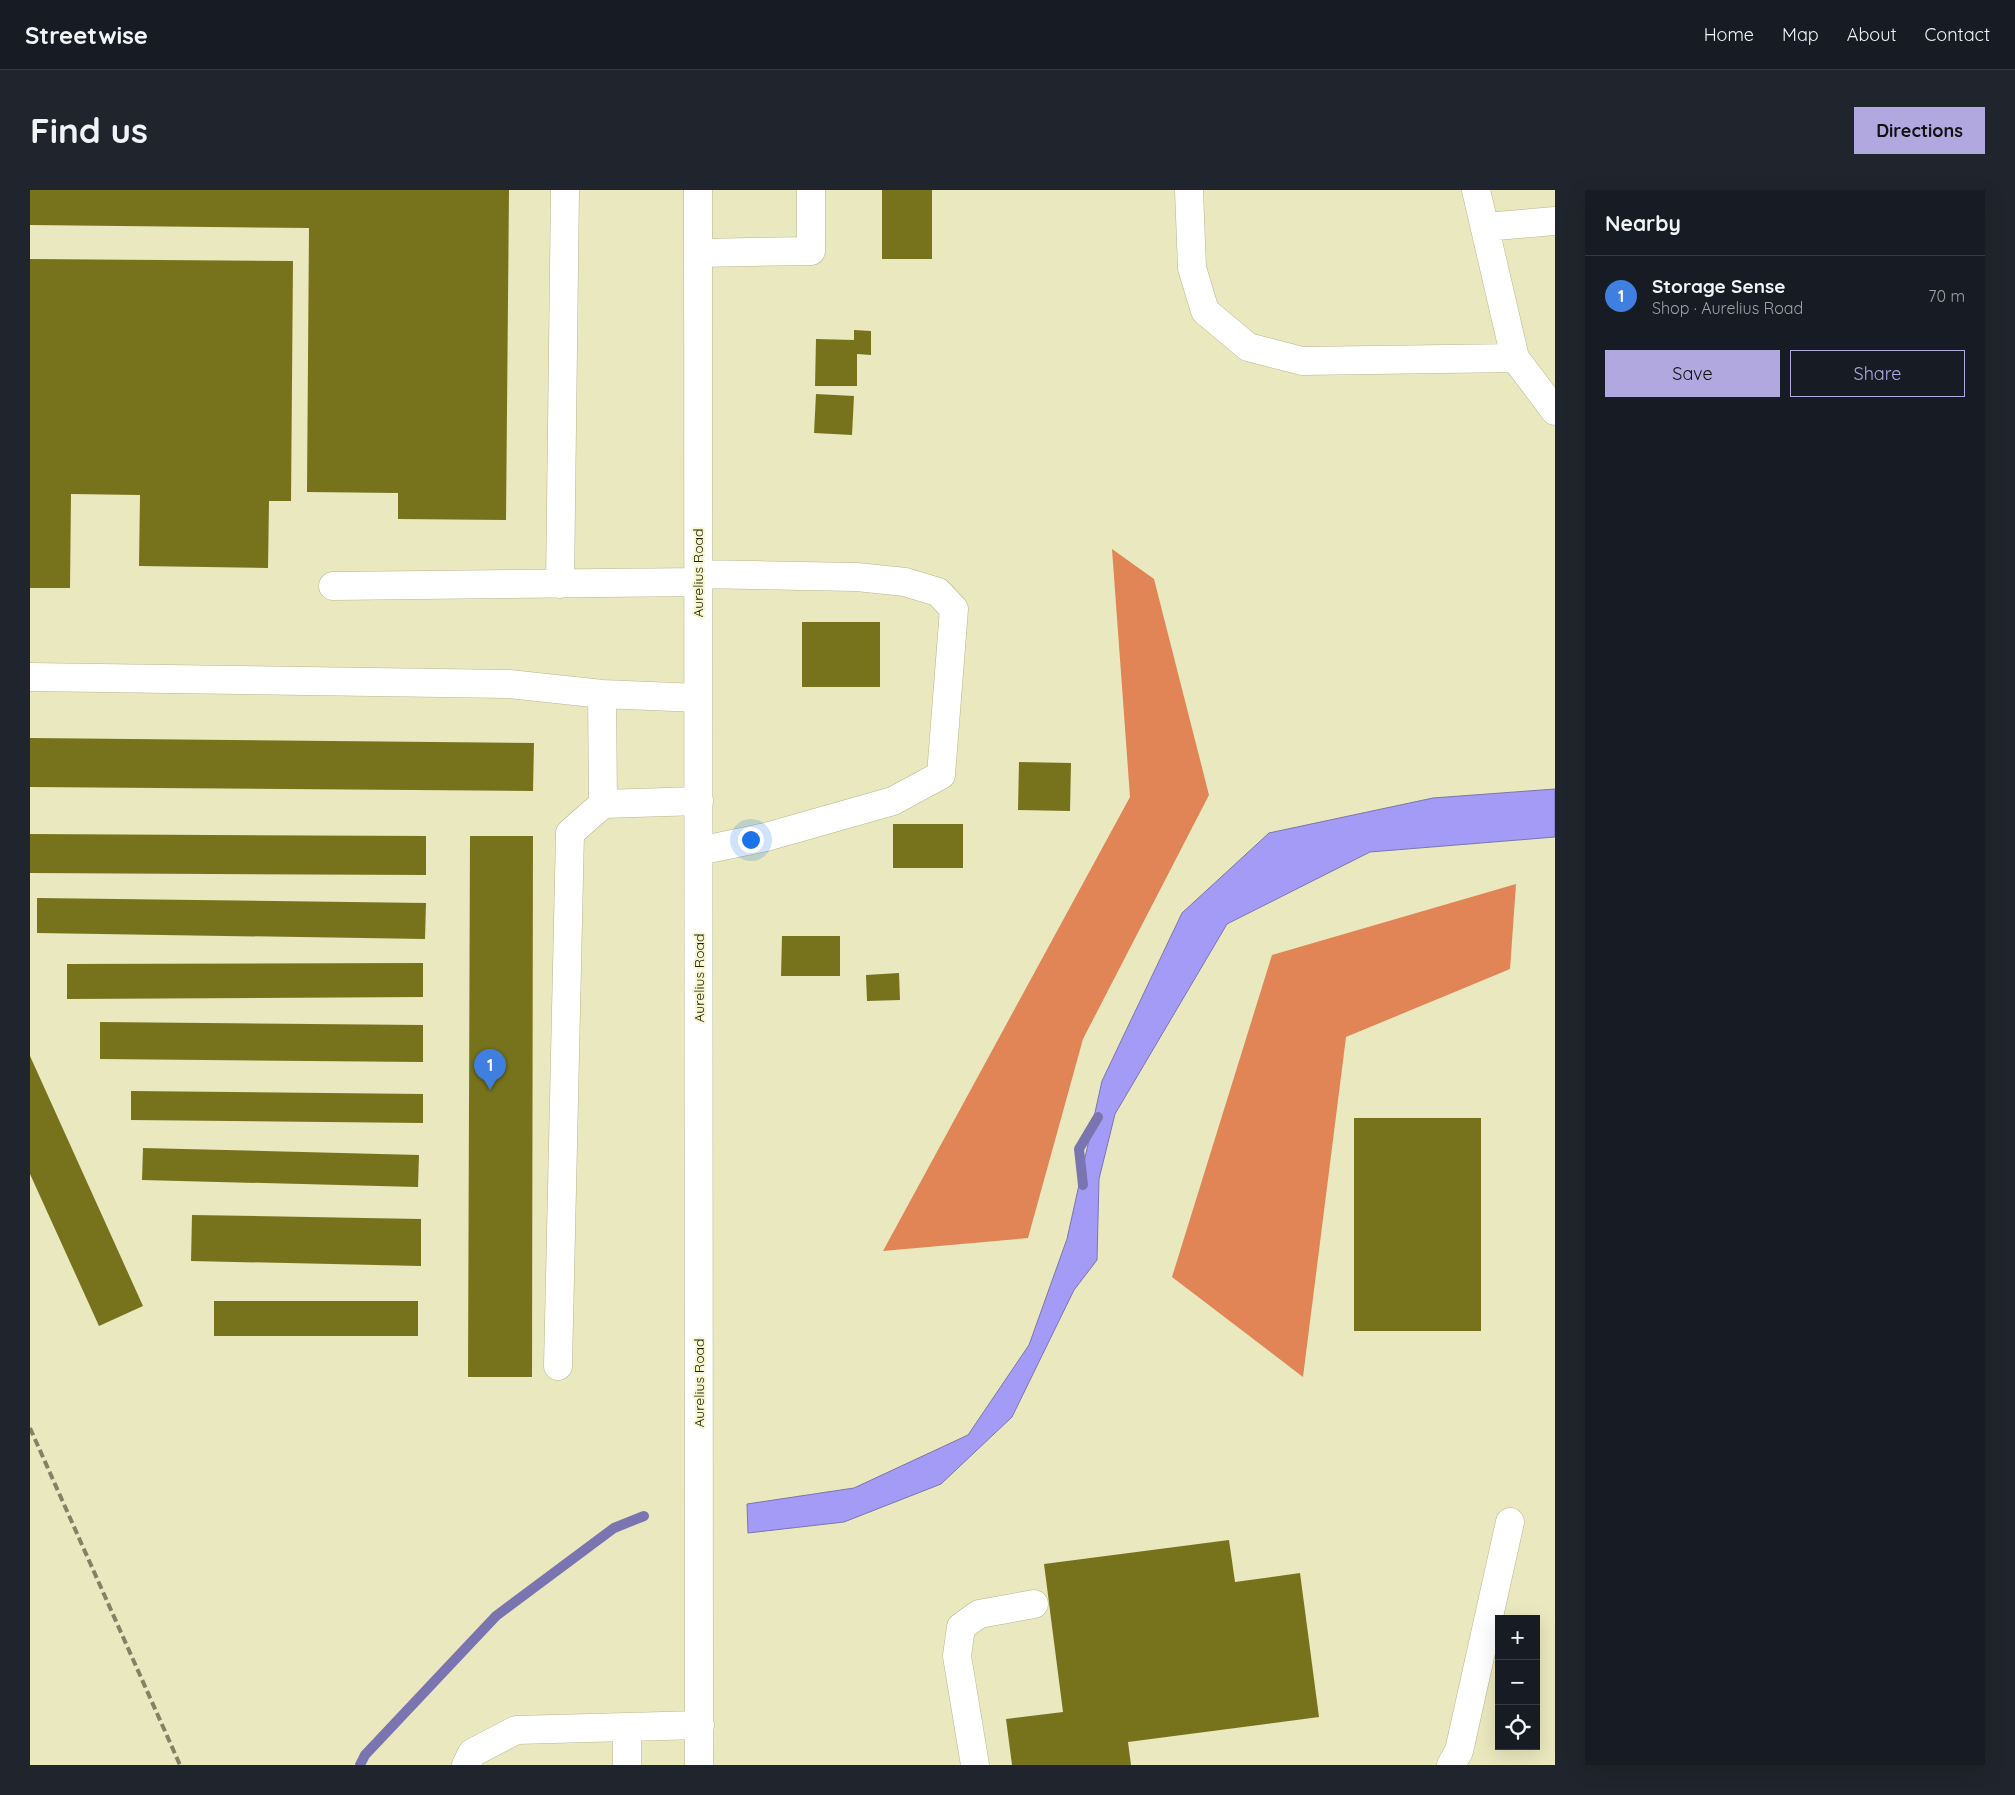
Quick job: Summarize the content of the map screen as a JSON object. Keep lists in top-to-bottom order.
{
  "streets": {
    "street": ["Aurelius Road"]
  },
  "page": {
    "header": "Streetwise",
    "nav": [
      "Home",
      "Map",
      "About",
      "Contact"
    ],
    "buttons": [
      "Directions",
      ["Save", "Share"]
    ],
    "title": "Find us",
    "heading": "Nearby",
    "list": [
      {
        "mark": "1",
        "name": "Storage Sense",
        "note": "Shop · Aurelius Road",
        "value": "70 m"
      }
    ],
    "pins": "1",
    "map_buttons": ["+", "−"]
  }
}
